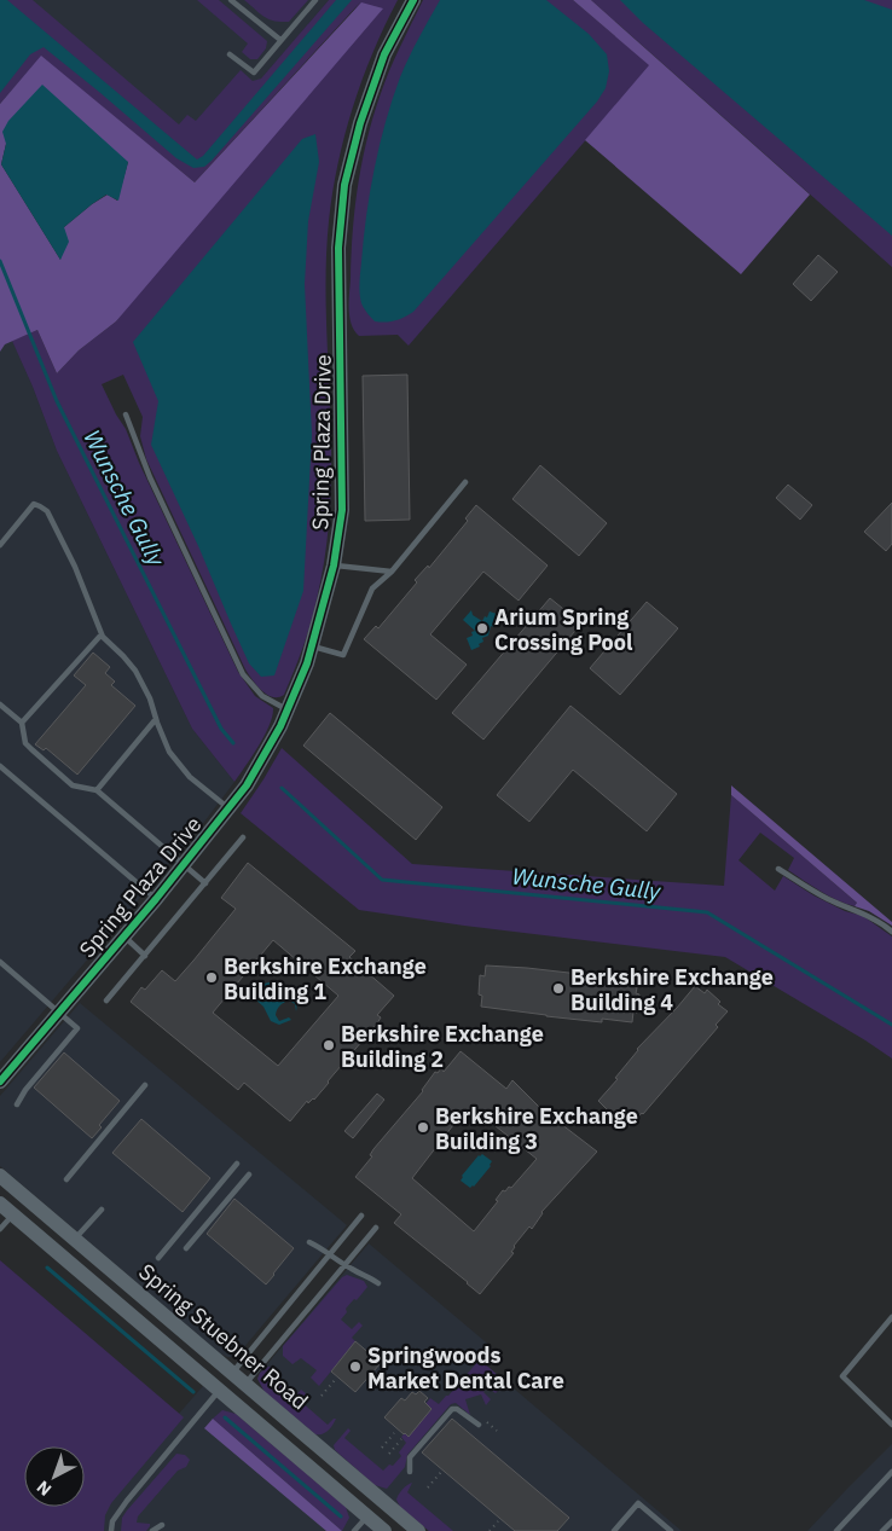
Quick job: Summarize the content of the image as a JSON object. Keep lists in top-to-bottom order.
{
  "streets": {
    "street": ["Spring Plaza Drive", "Spring Stuebner Road"]
  },
  "water": ["Wunsche Gully"],
  "places": [
    "Arium Spring Crossing Pool",
    "Berkshire Exchange Building 1",
    "Berkshire Exchange Building 4",
    "Berkshire Exchange Building 2",
    "Berkshire Exchange Building 3",
    "Springwoods Market Dental Care"
  ],
  "north": "bottom left"
}
